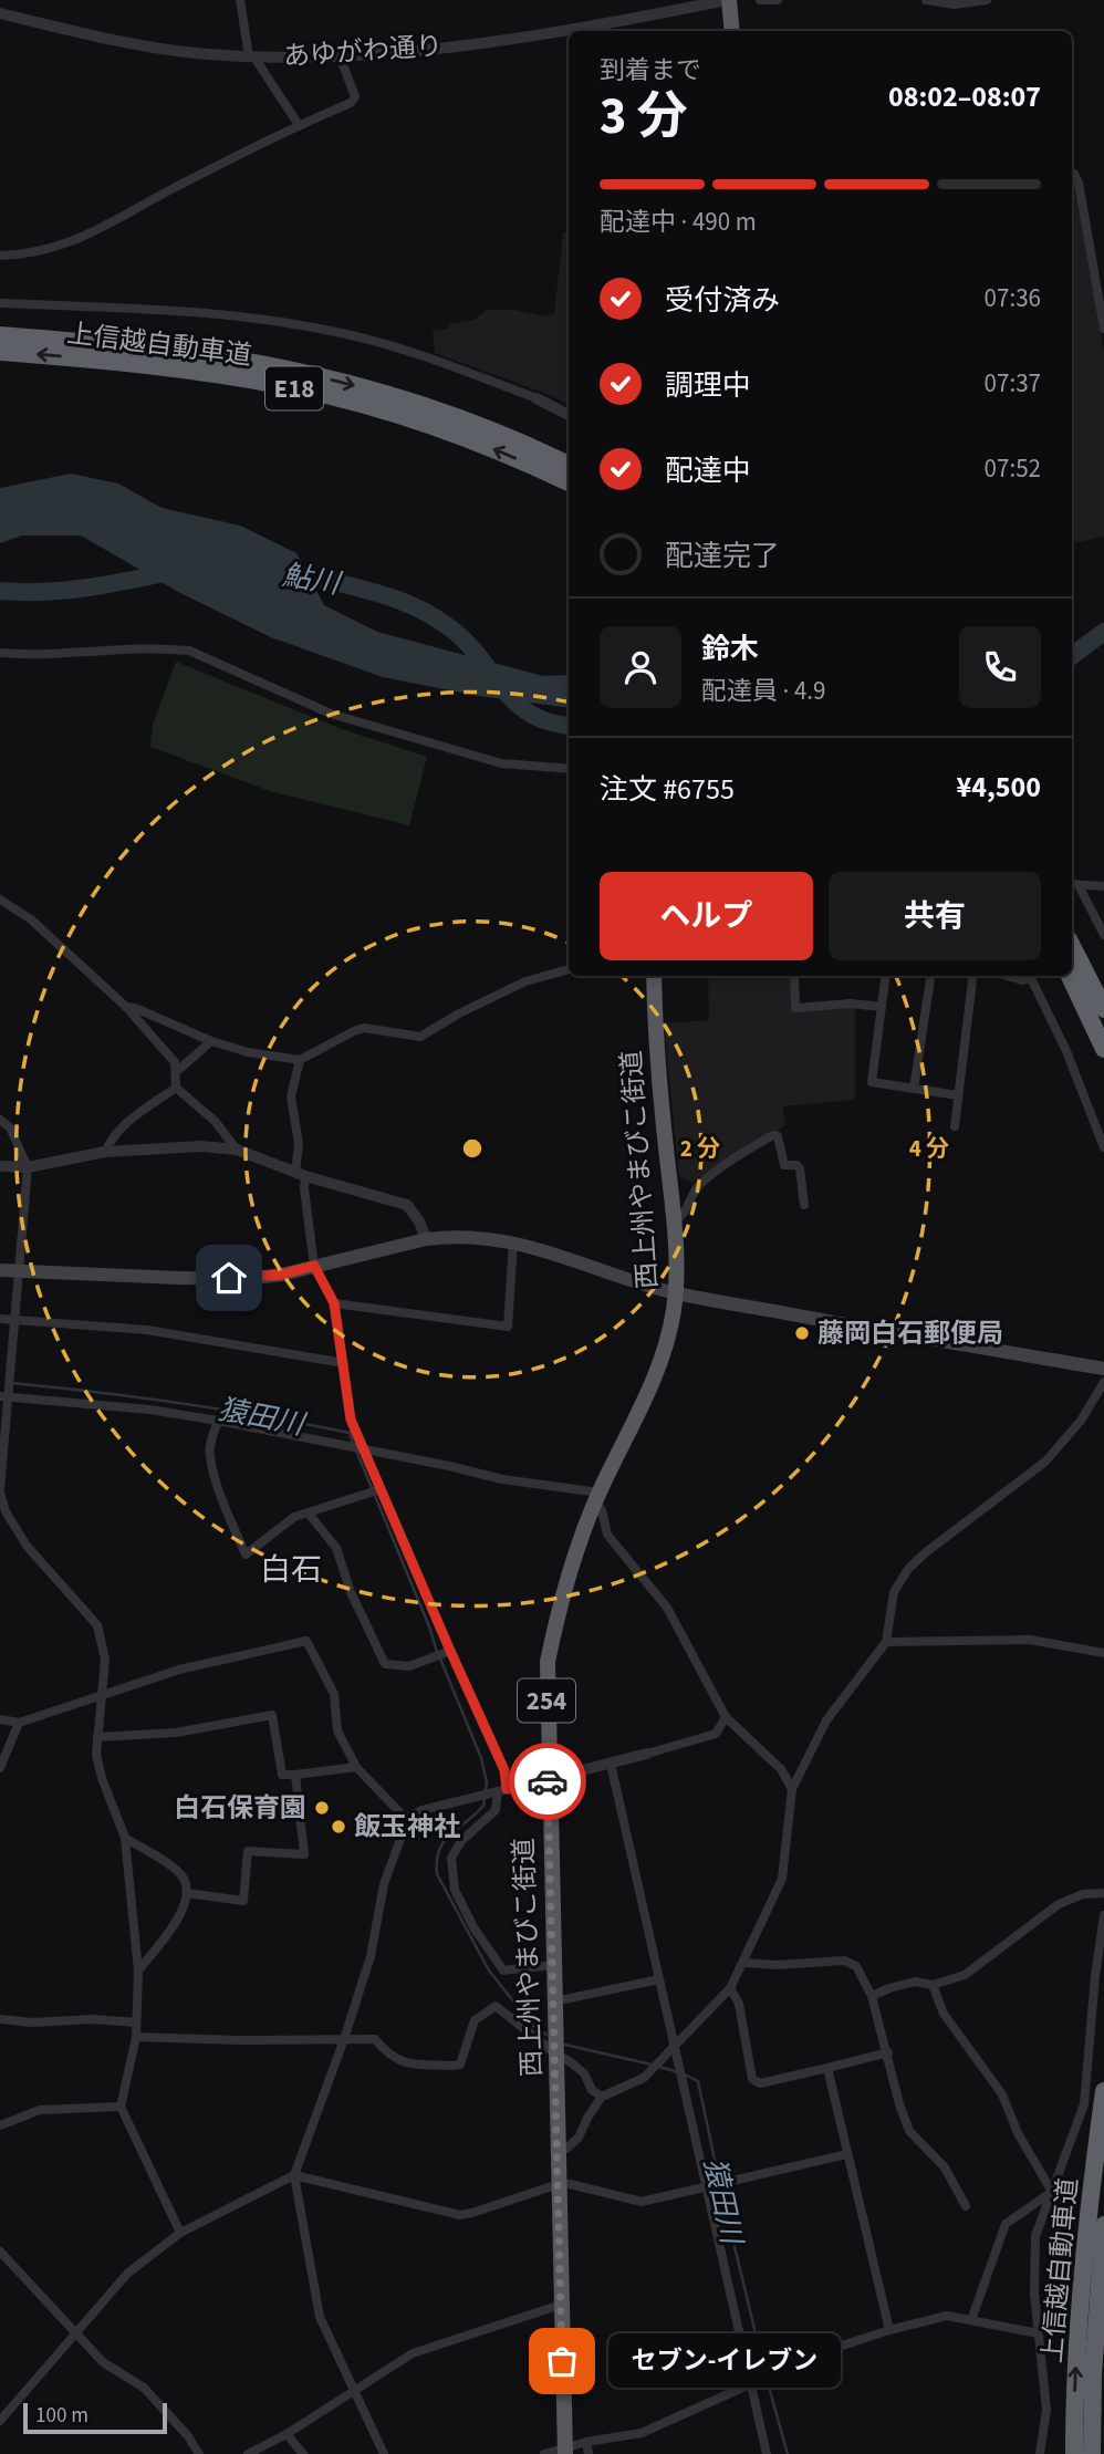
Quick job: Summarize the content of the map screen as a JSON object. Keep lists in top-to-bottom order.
{
  "streets": {
    "highway": [
      "上信越自動車道",
      "E18",
      "西上州やまびこ街道",
      "254"
    ],
    "street": ["あゆがわ通り"]
  },
  "districts": ["白石"],
  "water": ["鮎川", "猿田川"],
  "places": [
    "藤岡白石郵便局",
    "白石保育園",
    "飯玉神社",
    "セブン-イレブン"
  ],
  "scale_bar": "100 m",
  "page": {
    "heading": ["3 分", "到着まで", "08:02–08:07"],
    "panel": [
      "鈴木",
      "配達員 · 4.9",
      "注文 #6755",
      "¥4,500"
    ],
    "bar": "配達中 · 490 m",
    "list": [
      ["受付済み", "07:36"],
      ["調理中", "07:37"],
      ["配達中", "07:52"],
      "配達完了"
    ],
    "buttons": ["ヘルプ", "共有"],
    "bubble": "セブン-イレブン",
    "scale": "100 m"
  },
  "rings": ["2 分", "4 分"]
}
